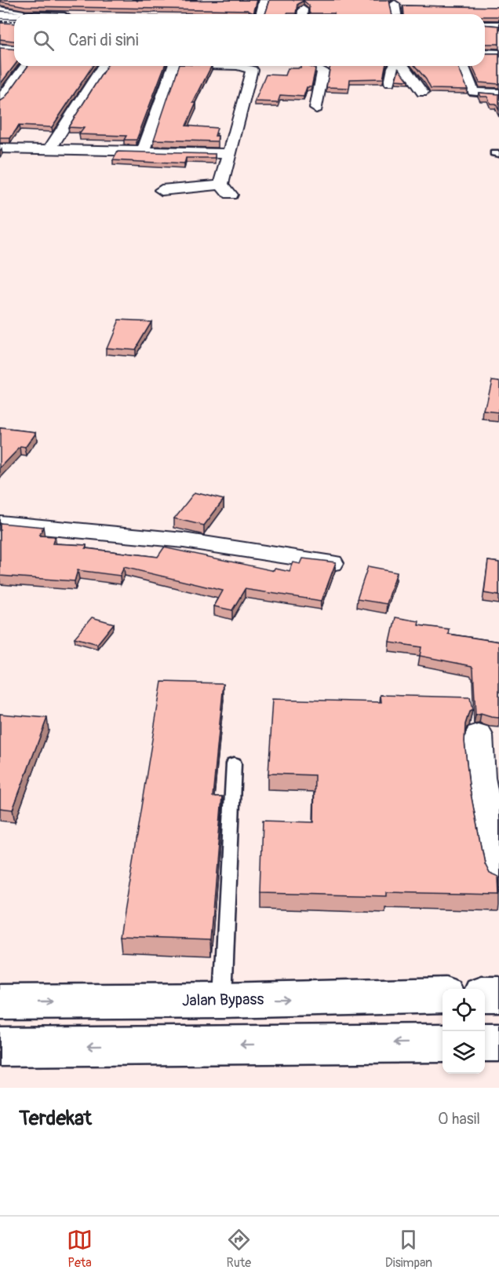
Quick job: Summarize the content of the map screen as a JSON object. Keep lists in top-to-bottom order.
{
  "streets": {
    "highway": ["Jalan Bypass"]
  },
  "page": {
    "search": "Cari di sini",
    "heading": ["Terdekat", "0 hasil"],
    "nav": ["Peta", "Rute", "Disimpan"]
  }
}
